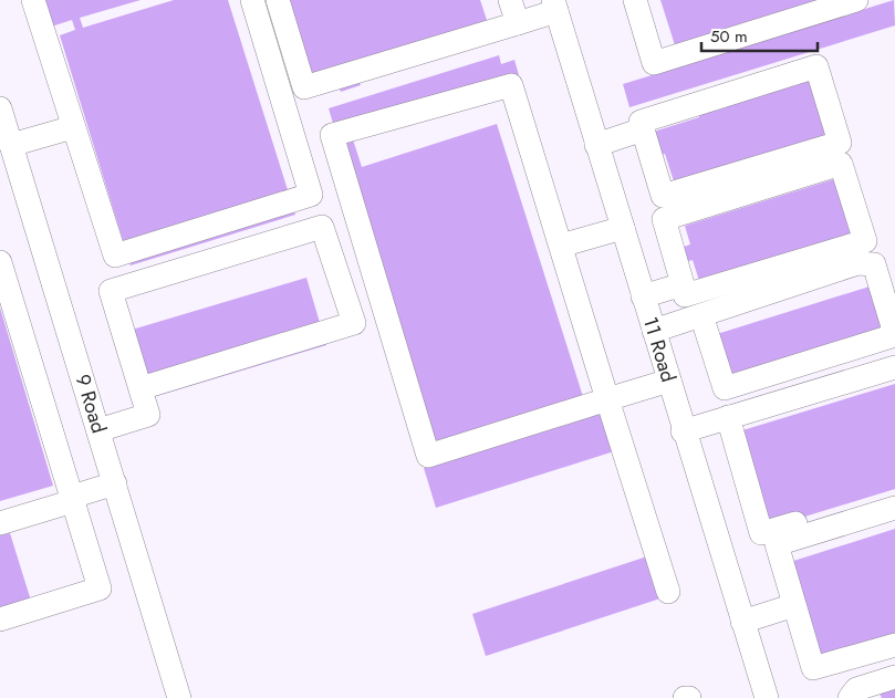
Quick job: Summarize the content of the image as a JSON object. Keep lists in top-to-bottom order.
{
  "streets": {
    "street": ["11 Road", "9 Road"]
  },
  "scale_bar": "50 m"
}
